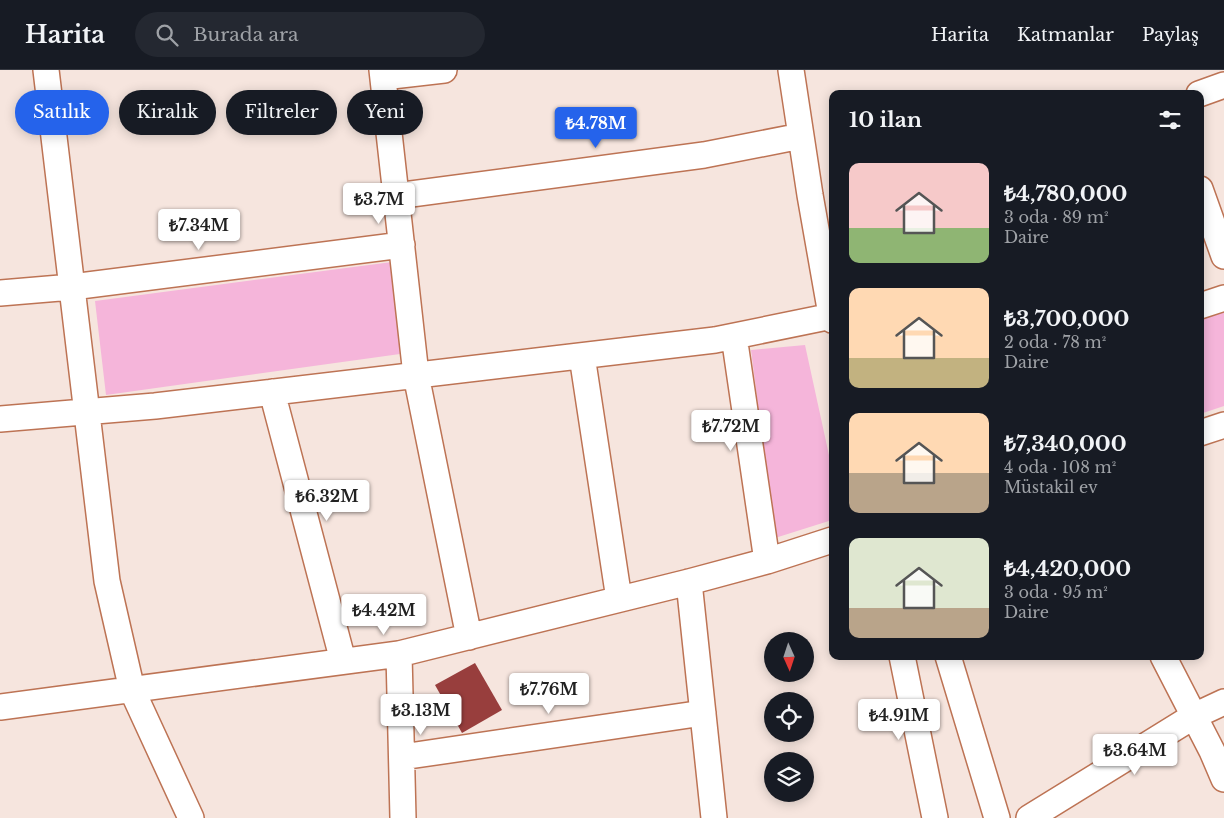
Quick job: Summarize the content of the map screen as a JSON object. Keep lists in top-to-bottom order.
{
  "north": "bottom",
  "page": {
    "header": "Harita",
    "search": "Burada ara",
    "nav": ["Harita", "Katmanlar", "Paylaş"],
    "chip": [
      "Satılık",
      "Kiralık",
      "Filtreler",
      "Yeni"
    ],
    "heading": "10 ilan",
    "price": [
      "₺4.78M",
      "₺3.7M",
      "₺7.34M",
      "₺7.72M",
      "₺6.32M",
      "₺4.42M",
      "₺7.76M",
      "₺3.13M",
      "₺4.91M",
      "₺3.64M"
    ],
    "list": [
      {
        "name": "₺4,780,000",
        "note": "3 oda · 89 m² · Daire"
      },
      {
        "name": "₺3,700,000",
        "note": "2 oda · 78 m² · Daire"
      },
      {
        "name": "₺7,340,000",
        "note": "4 oda · 108 m² · Müstakil ev"
      },
      {
        "name": "₺4,420,000",
        "note": "3 oda · 95 m² · Daire"
      }
    ]
  }
}
